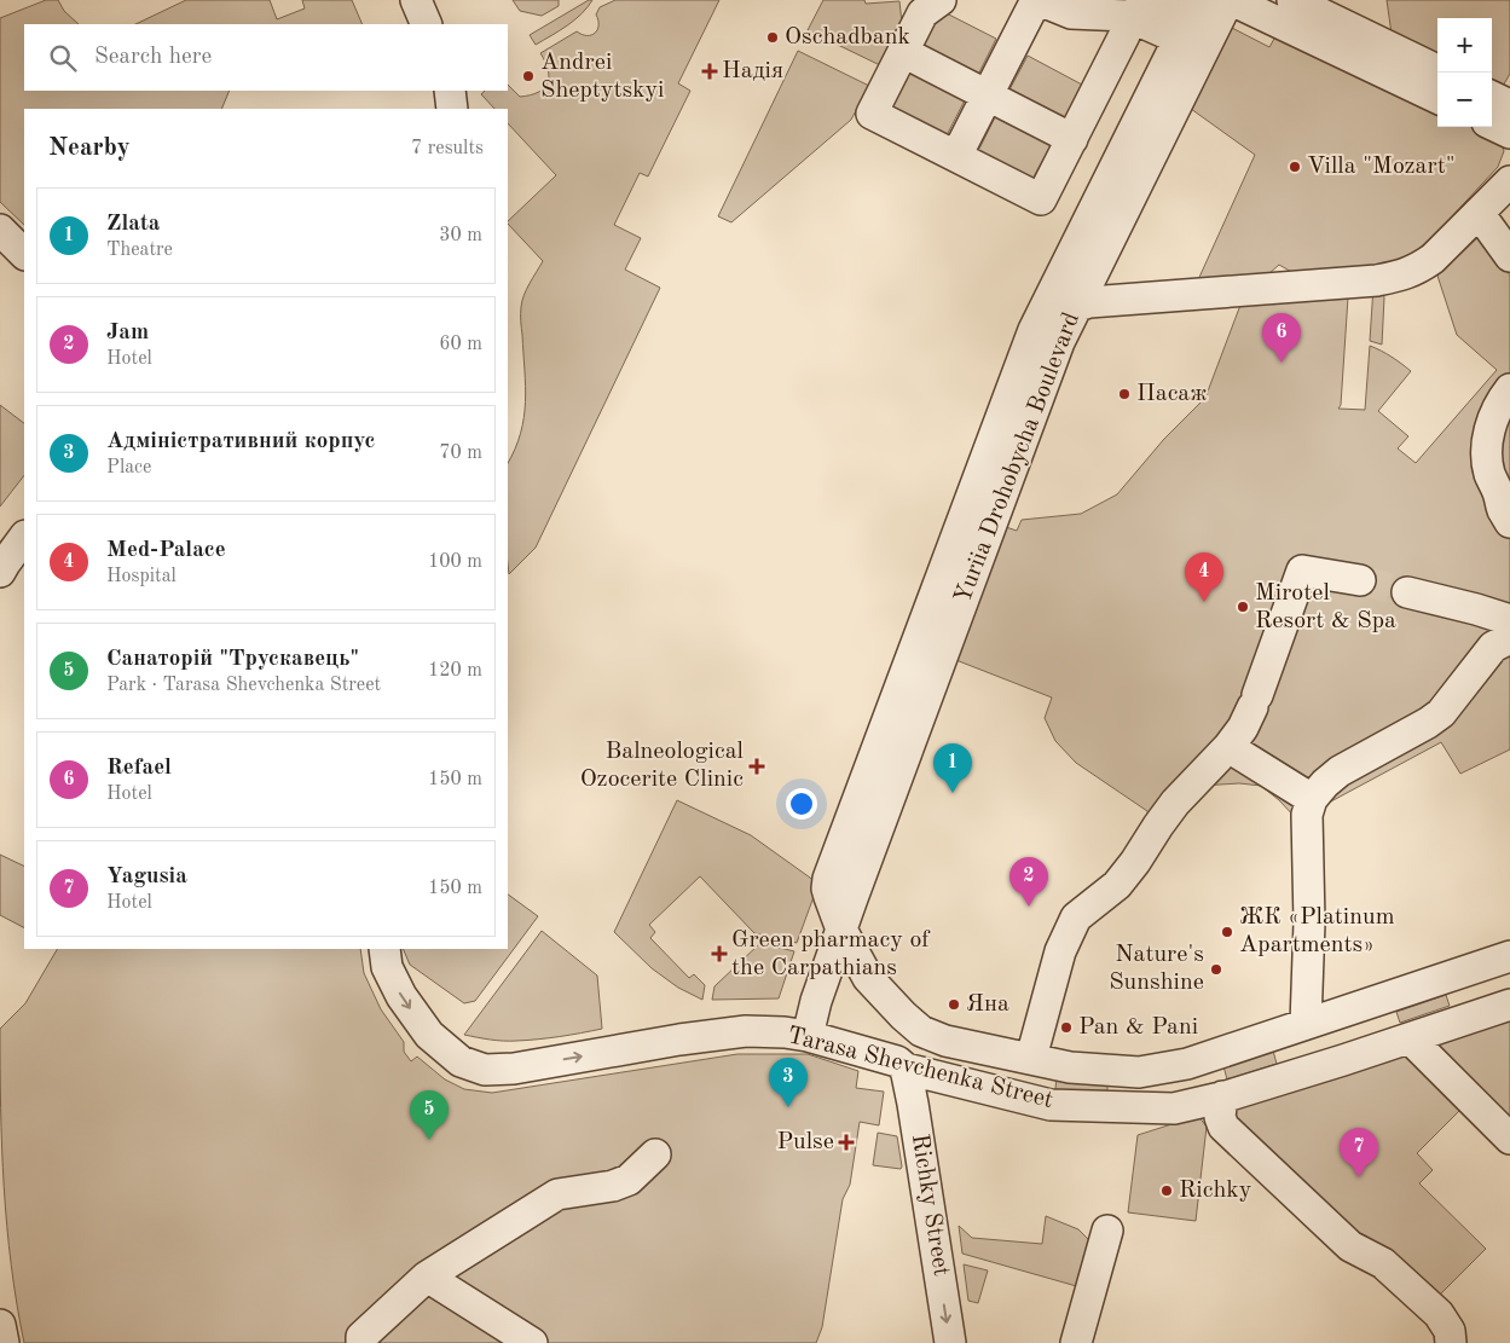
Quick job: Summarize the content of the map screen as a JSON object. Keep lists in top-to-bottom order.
{
  "streets": {
    "street": ["Yuriia Drohobycha Boulevard", "Tarasa Shevchenka Street", "Richky Street"]
  },
  "crossings": [
    ["Yuriia Drohobycha Boulevard", "Tarasa Shevchenka Street"],
    ["Tarasa Shevchenka Street", "Richky Street"]
  ],
  "places": {
    "other": [
      "Oschadbank",
      "Andrei Sheptytskyi",
      "Villa \"Mozart\"",
      "Пасаж",
      "Mirotel Resort & Spa",
      "ЖК «Platinum Apartments»",
      "Nature's Sunshine",
      "Яна",
      "Pan & Pani",
      "Richky"
    ],
    "health": [
      "Надія",
      "Balneological Ozocerite Clinic",
      "Green pharmacy of the Carpathians",
      "Pulse"
    ]
  },
  "page": {
    "map_buttons": ["+", "−"],
    "search": "Search here",
    "heading": ["Nearby", "7 results"],
    "list": [
      {
        "mark": "1",
        "name": "Zlata",
        "note": "Theatre",
        "value": "30 m"
      },
      {
        "mark": "2",
        "name": "Jam",
        "note": "Hotel",
        "value": "60 m"
      },
      {
        "mark": "3",
        "name": "Адміністративний корпус",
        "note": "Place",
        "value": "70 m"
      },
      {
        "mark": "4",
        "name": "Med-Palace",
        "note": "Hospital",
        "value": "100 m"
      },
      {
        "mark": "5",
        "name": "Санаторій \"Трускавець\"",
        "note": "Park · Tarasa Shevchenka Street",
        "value": "120 m"
      },
      {
        "mark": "6",
        "name": "Refael",
        "note": "Hotel",
        "value": "150 m"
      },
      {
        "mark": "7",
        "name": "Yagusia",
        "note": "Hotel",
        "value": "150 m"
      }
    ],
    "pins": [
      "6",
      "4",
      "1",
      "2",
      "3",
      "5",
      "7"
    ]
  }
}
